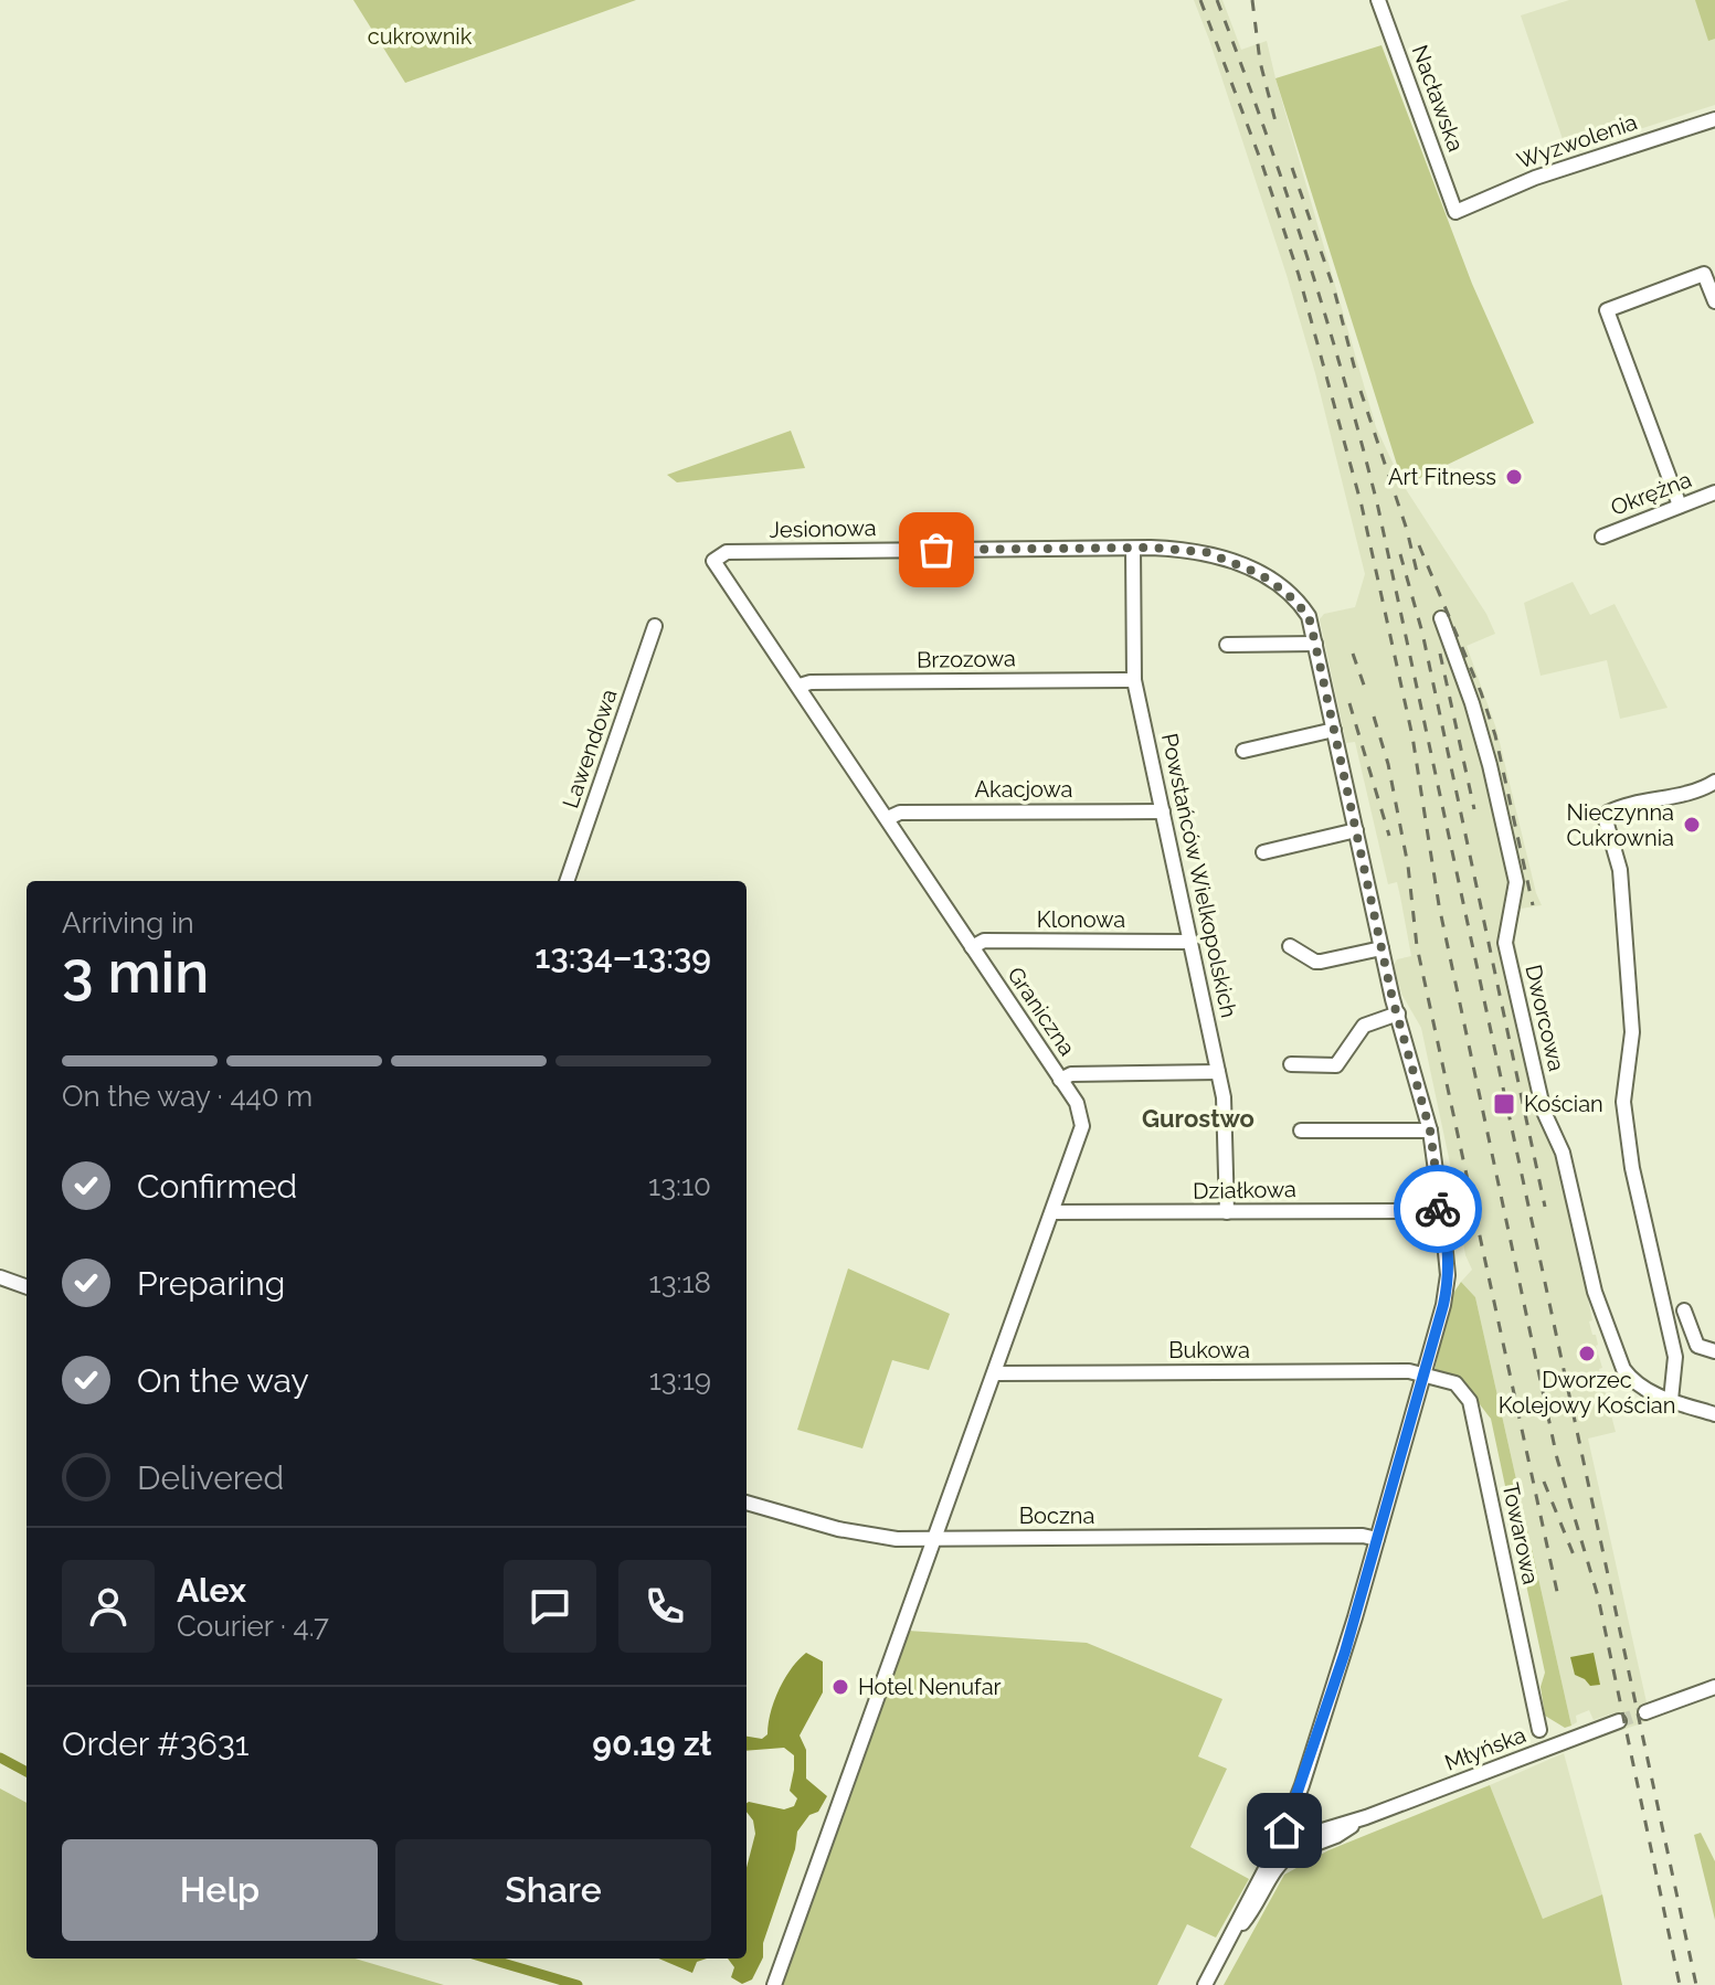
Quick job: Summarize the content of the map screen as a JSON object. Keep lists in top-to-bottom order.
{
  "streets": {
    "street": [
      "Nacławska",
      "Wyzwolenia",
      "Okrężna",
      "Jesionowa",
      "Brzozowa",
      "Lawendowa",
      "Akacjowa",
      "Powstańców Wielkopolskich",
      "Klonowa",
      "Graniczna",
      "Dworcowa",
      "Działkowa",
      "Bukowa",
      "Boczna",
      "Towarowa",
      "Młyńska"
    ]
  },
  "crossings": [
    ["Nacławska", "Wyzwolenia"],
    ["Jesionowa", "Powstańców Wielkopolskich"],
    ["Jesionowa", "Graniczna"],
    ["Jesionowa", "Działkowa"],
    ["Jesionowa", "Bukowa"],
    ["Jesionowa", "Boczna"],
    ["Jesionowa", "Towarowa"],
    ["Jesionowa", "Młyńska"],
    ["Brzozowa", "Powstańców Wielkopolskich"],
    ["Brzozowa", "Graniczna"],
    ["Akacjowa", "Powstańców Wielkopolskich"],
    ["Akacjowa", "Graniczna"],
    ["Powstańców Wielkopolskich", "Klonowa"],
    ["Powstańców Wielkopolskich", "Działkowa"],
    ["Klonowa", "Graniczna"],
    ["Graniczna", "Działkowa"],
    ["Graniczna", "Bukowa"],
    ["Graniczna", "Boczna"],
    ["Bukowa", "Towarowa"]
  ],
  "districts": ["Gurostwo"],
  "parks": ["cukrownik"],
  "places": {
    "other": [
      "Art Fitness",
      "Nieczynna Cukrownia",
      "Dworzec Kolejowy Kościan",
      "Hotel Nenufar"
    ],
    "transit": ["Kościan"]
  },
  "page": {
    "heading": ["3 min", "Arriving in", "13:34–13:39"],
    "panel": [
      "Alex",
      "Courier · 4.7",
      "Order #3631",
      "90.19 zł"
    ],
    "bar": "On the way · 440 m",
    "list": [
      ["Confirmed", "13:10"],
      ["Preparing", "13:18"],
      ["On the way", "13:19"],
      "Delivered"
    ],
    "buttons": ["Help", "Share"]
  }
}
